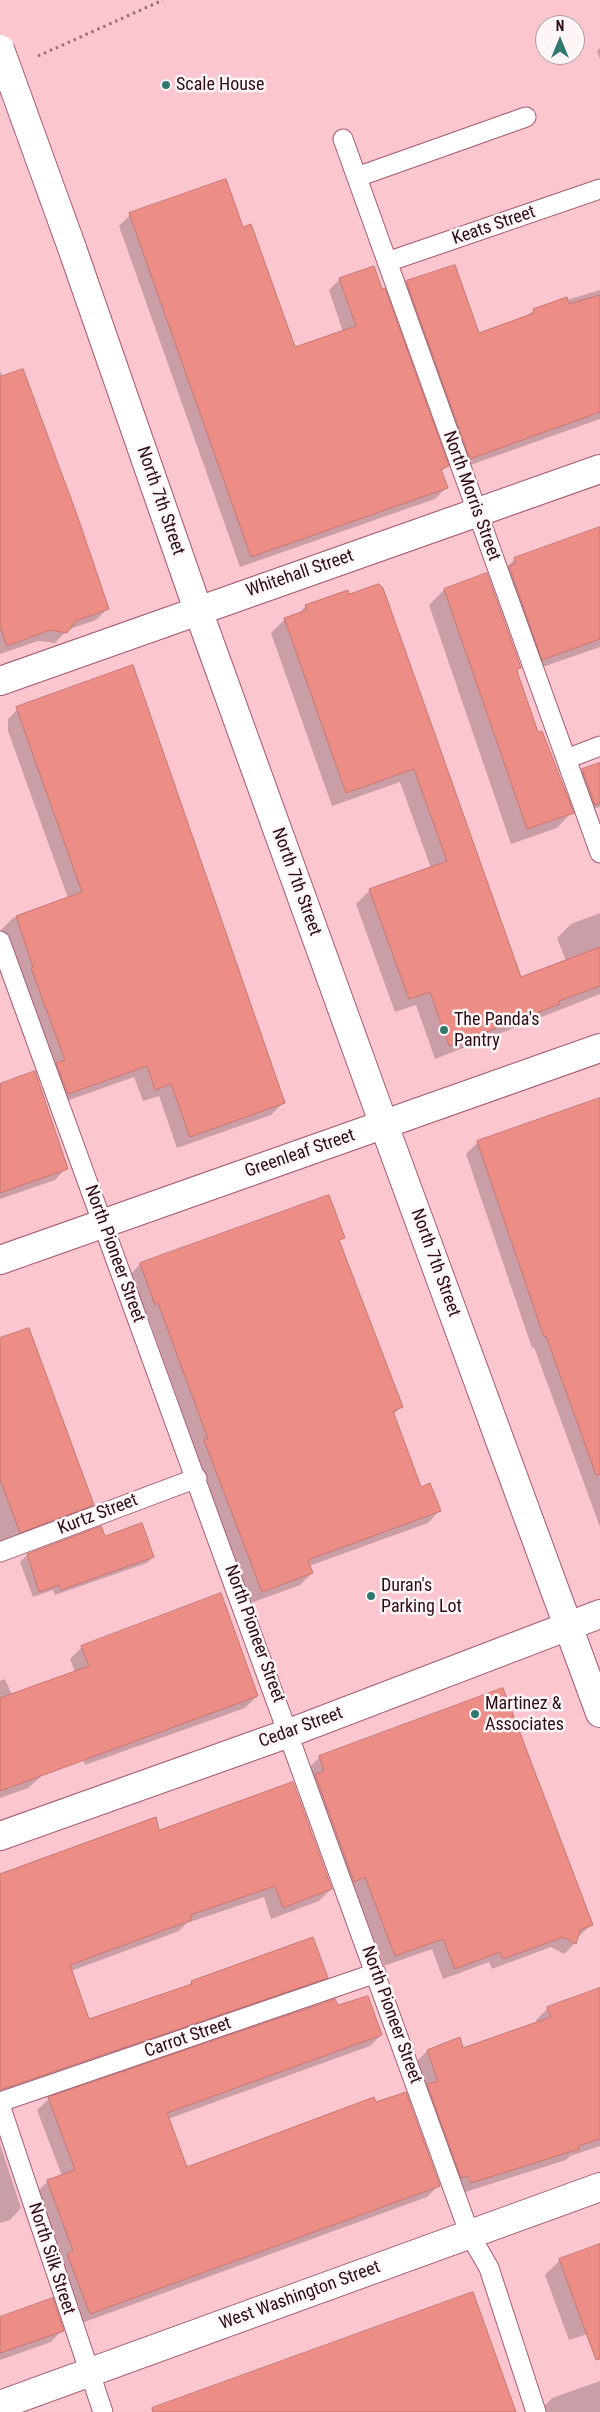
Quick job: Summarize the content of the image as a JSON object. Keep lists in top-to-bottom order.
{
  "streets": {
    "street": [
      "North 7th Street",
      "Whitehall Street",
      "Greenleaf Street",
      "Cedar Street",
      "West Washington Street"
    ],
    "lane": [
      "Keats Street",
      "North Morris Street",
      "North Pioneer Street",
      "Kurtz Street",
      "Carrot Street",
      "North Silk Street"
    ]
  },
  "crossings": [
    ["Keats Street", "North Morris Street"],
    ["North Morris Street", "Whitehall Street"],
    ["North 7th Street", "Whitehall Street"],
    ["North 7th Street", "Greenleaf Street"],
    ["North 7th Street", "Cedar Street"],
    ["Greenleaf Street", "North Pioneer Street"],
    ["North Pioneer Street", "Kurtz Street"],
    ["North Pioneer Street", "Cedar Street"],
    ["North Pioneer Street", "Carrot Street"],
    ["North Pioneer Street", "West Washington Street"],
    ["Carrot Street", "North Silk Street"],
    ["North Silk Street", "West Washington Street"]
  ],
  "places": [
    "Scale House",
    "The Panda's Pantry",
    "Duran's Parking Lot",
    "Martinez & Associates"
  ],
  "north": "top"
}
